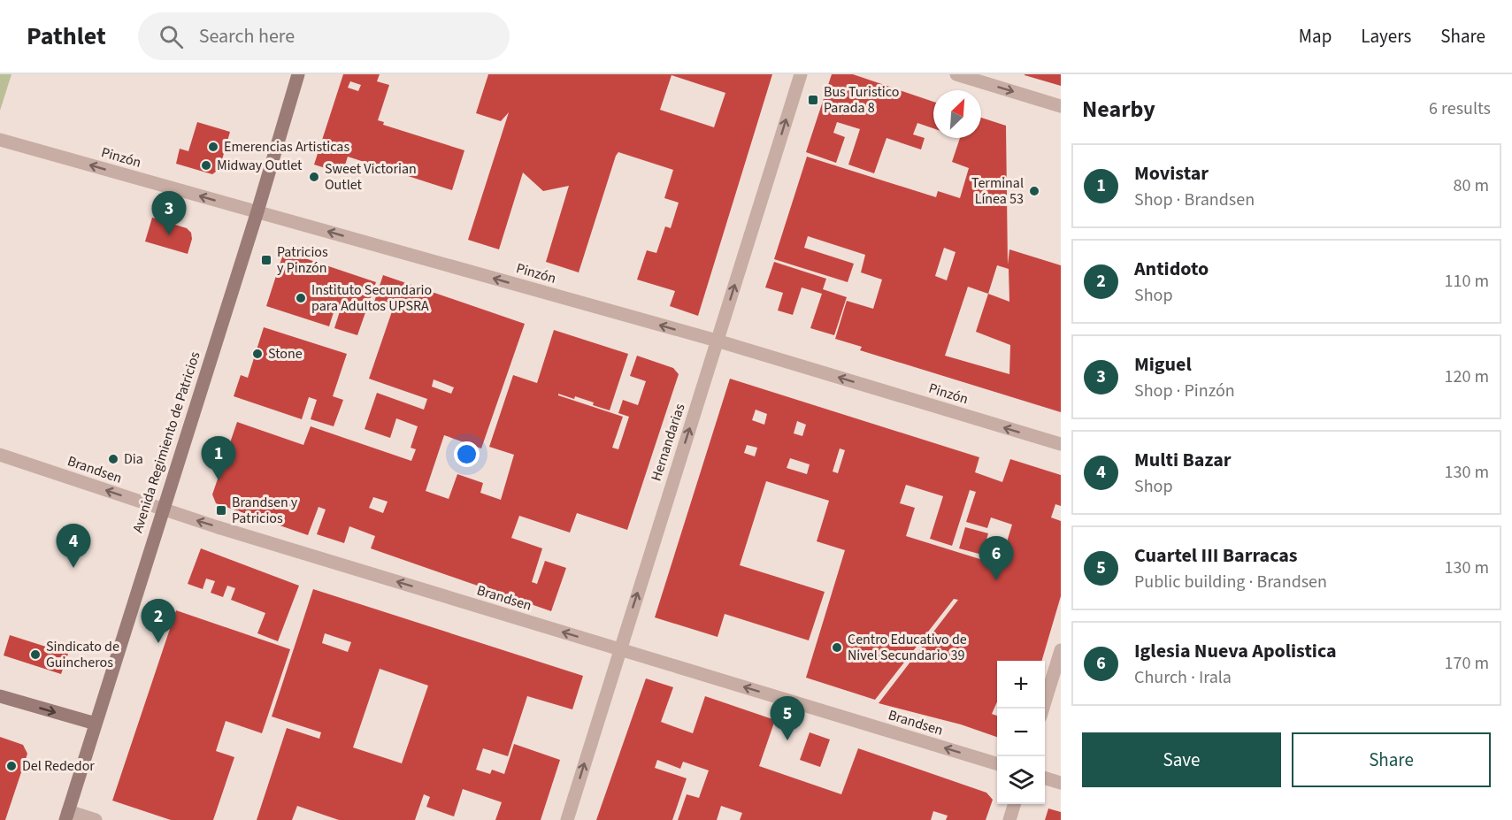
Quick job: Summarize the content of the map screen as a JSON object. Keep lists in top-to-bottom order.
{
  "streets": {
    "main road": ["Avenida Regimiento de Patricios"],
    "street": ["Pinzón", "Hernandarias", "Brandsen"]
  },
  "crossings": [
    ["Pinzón", "Avenida Regimiento de Patricios"],
    ["Pinzón", "Hernandarias"],
    ["Avenida Regimiento de Patricios", "Brandsen"],
    ["Hernandarias", "Brandsen"]
  ],
  "one_way": ["Pinzón", "Hernandarias", "Brandsen"],
  "places": {
    "transit": ["Bus Turistico Parada 8", "Patricios y Pinzón", "Brandsen y Patricios"],
    "other": [
      "Emerencias Artisticas",
      "Midway Outlet",
      "Sweet Victorian Outlet",
      "Terminal Línea 53",
      "Instituto Secundario para Adultos UPSRA",
      "Stone",
      "Dia",
      "Centro Educativo de Nivel Secundario 39",
      "Sindicato de Guincheros",
      "Del Rededor"
    ]
  },
  "north": "top right",
  "page": {
    "header": "Pathlet",
    "search": "Search here",
    "nav": ["Map", "Layers", "Share"],
    "heading": ["Nearby", "6 results"],
    "list": [
      {
        "mark": "1",
        "name": "Movistar",
        "note": "Shop · Brandsen",
        "value": "80 m"
      },
      {
        "mark": "2",
        "name": "Antidoto",
        "note": "Shop",
        "value": "110 m"
      },
      {
        "mark": "3",
        "name": "Miguel",
        "note": "Shop · Pinzón",
        "value": "120 m"
      },
      {
        "mark": "4",
        "name": "Multi Bazar",
        "note": "Shop",
        "value": "130 m"
      },
      {
        "mark": "5",
        "name": "Cuartel III Barracas",
        "note": "Public building · Brandsen",
        "value": "130 m"
      },
      {
        "mark": "6",
        "name": "Iglesia Nueva Apolistica",
        "note": "Church · Irala",
        "value": "170 m"
      }
    ],
    "pins": [
      "3",
      "1",
      "4",
      "6",
      "2",
      "5"
    ],
    "map_buttons": ["+", "−"],
    "buttons": ["Save", "Share"]
  }
}
